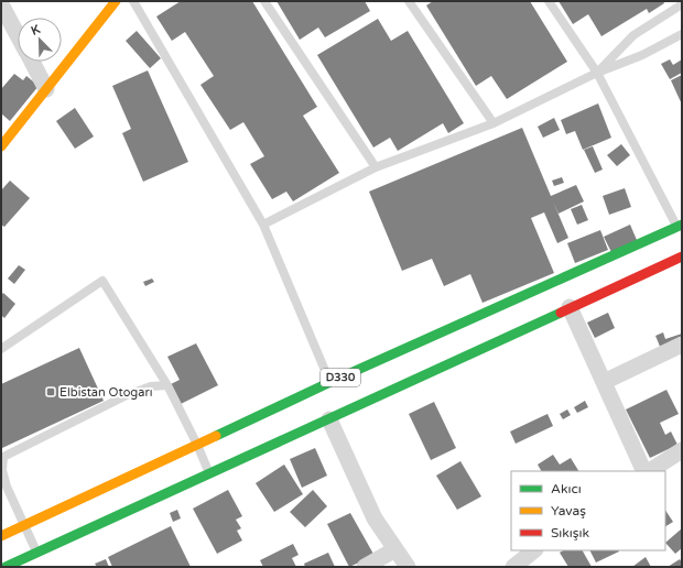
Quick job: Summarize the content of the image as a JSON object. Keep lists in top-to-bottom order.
{
  "streets": {
    "main road": ["D330"]
  },
  "places": {
    "transit": ["Elbistan Otogarı"]
  },
  "legend": ["Akıcı", "Yavaş", "Sıkışık"],
  "north": "top left"
}
